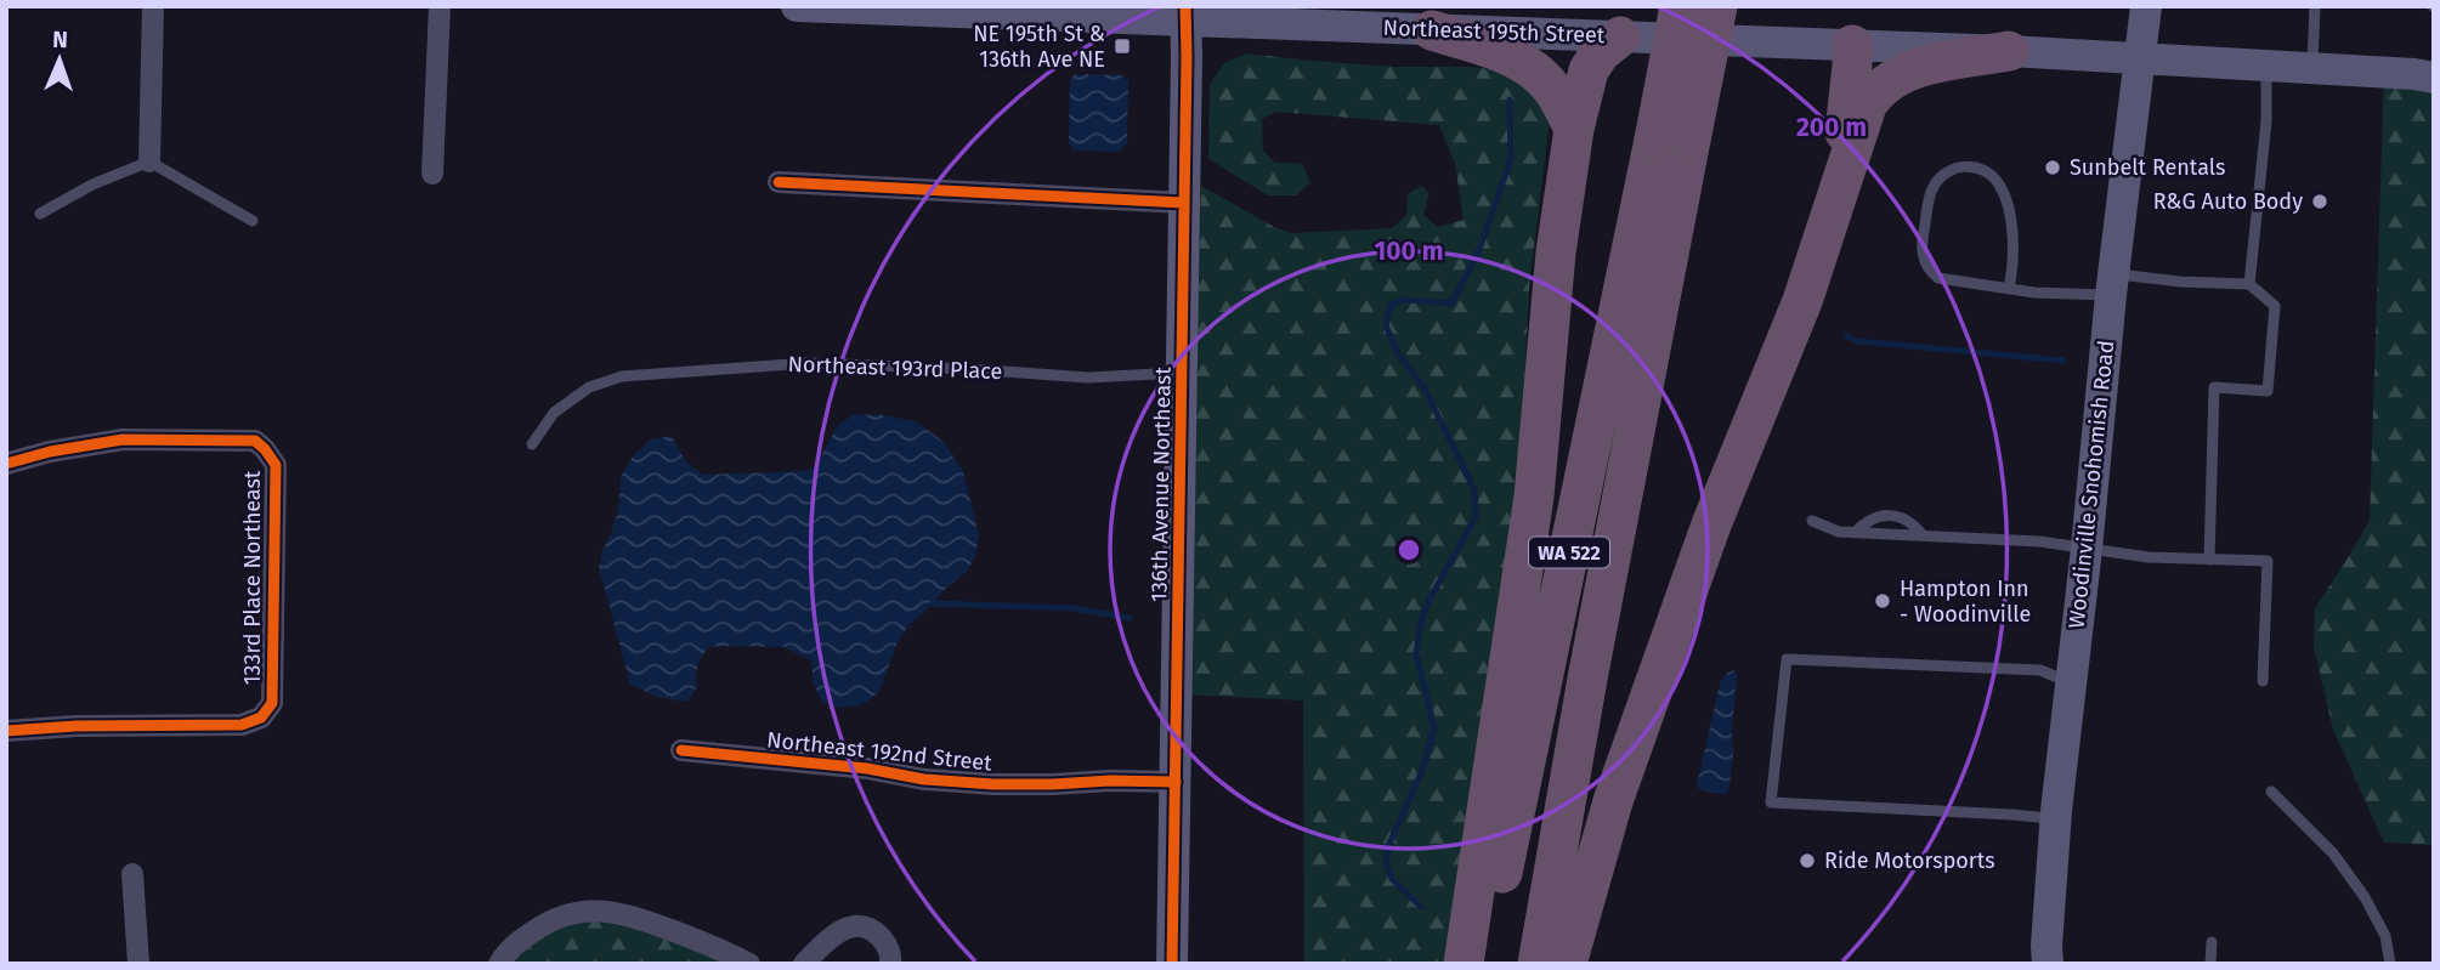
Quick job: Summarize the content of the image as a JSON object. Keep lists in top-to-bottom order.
{
  "streets": {
    "highway": ["WA 522"],
    "main road": ["Northeast 195th Street", "136th Avenue Northeast", "Woodinville Snohomish Road"],
    "street": ["133rd Place Northeast", "Northeast 192nd Street"],
    "lane": ["Northeast 193rd Place"]
  },
  "crossings": [
    ["Northeast 195th Street", "136th Avenue Northeast"],
    ["Northeast 195th Street", "Woodinville Snohomish Road"],
    ["Northeast 193rd Place", "136th Avenue Northeast"],
    ["136th Avenue Northeast", "Northeast 192nd Street"]
  ],
  "places": {
    "transit": ["NE 195th St & 136th Ave NE"],
    "other": [
      "Sunbelt Rentals",
      "R&G Auto Body",
      "Hampton Inn - Woodinville",
      "Ride Motorsports"
    ]
  },
  "north": "top",
  "rings": ["200 m", "100 m"]
}
